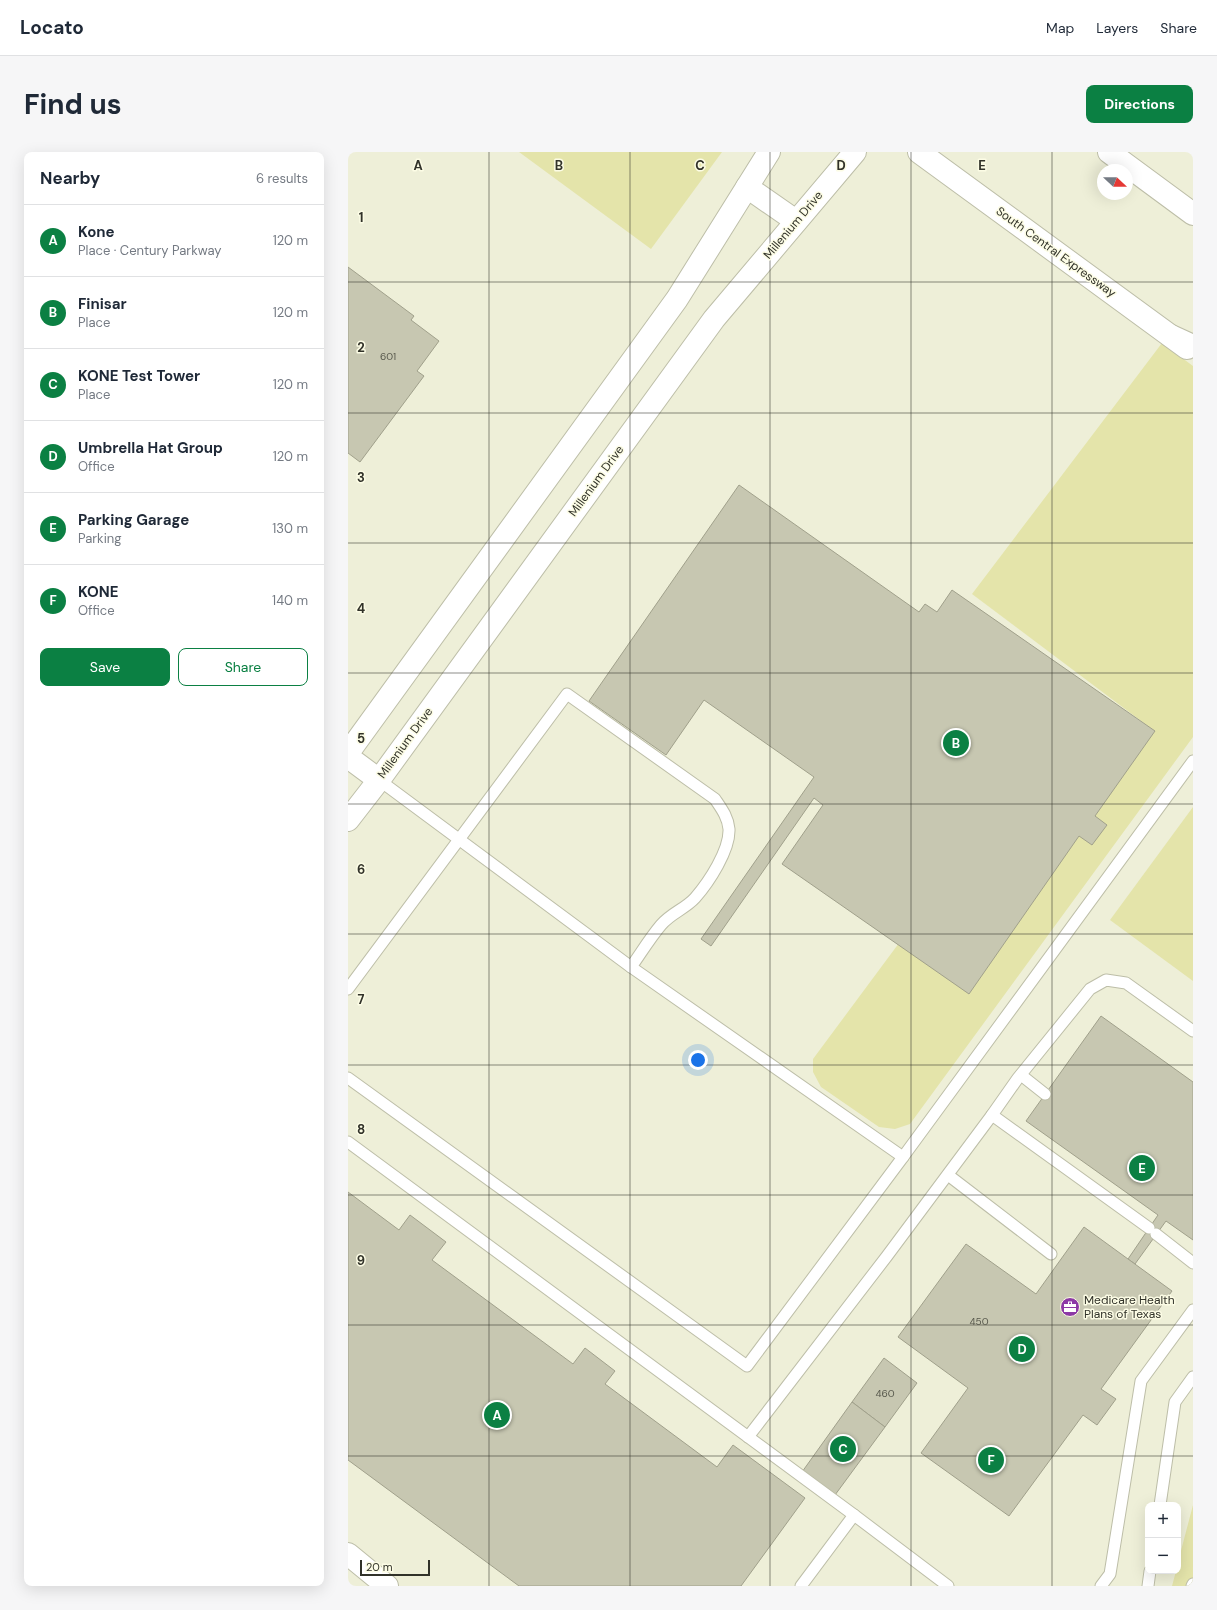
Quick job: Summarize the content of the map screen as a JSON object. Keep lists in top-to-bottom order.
{
  "streets": {
    "main road": ["Millenium Drive", "South Central Expressway"]
  },
  "places": {
    "office": ["Medicare Health Plans of Texas"]
  },
  "house_numbers": ["601", "450", "460"],
  "scale_bar": "20 m",
  "north": "right",
  "page": {
    "header": "Locato",
    "nav": ["Map", "Layers", "Share"],
    "buttons": [
      "Directions",
      ["Save", "Share"]
    ],
    "title": "Find us",
    "heading": ["Nearby", "6 results"],
    "list": [
      {
        "mark": "A",
        "name": "Kone",
        "note": "Place · Century Parkway",
        "value": "120 m"
      },
      {
        "mark": "B",
        "name": "Finisar",
        "note": "Place",
        "value": "120 m"
      },
      {
        "mark": "C",
        "name": "KONE Test Tower",
        "note": "Place",
        "value": "120 m"
      },
      {
        "mark": "D",
        "name": "Umbrella Hat Group",
        "note": "Office",
        "value": "120 m"
      },
      {
        "mark": "E",
        "name": "Parking Garage",
        "note": "Parking",
        "value": "130 m"
      },
      {
        "mark": "F",
        "name": "KONE",
        "note": "Office",
        "value": "140 m"
      }
    ],
    "pins": [
      "B",
      "E",
      "D",
      "A",
      "C",
      "F"
    ],
    "map_buttons": ["+", "−"],
    "scale": "20 m"
  },
  "grid": {
    "columns": [
      "A",
      "B",
      "C",
      "D",
      "E"
    ],
    "rows": [
      "1",
      "2",
      "3",
      "4",
      "5",
      "6",
      "7",
      "8",
      "9"
    ]
  }
}
